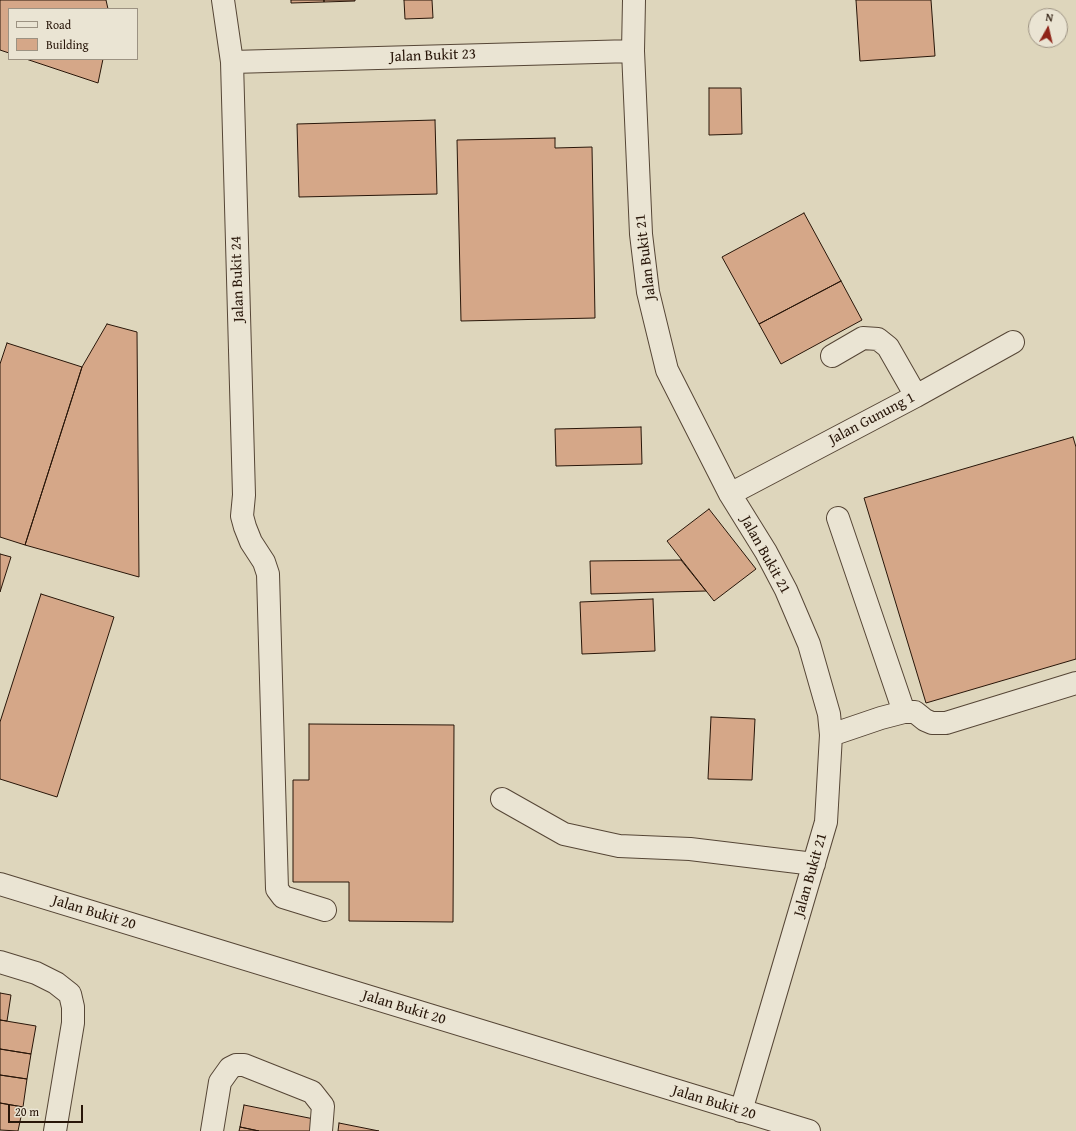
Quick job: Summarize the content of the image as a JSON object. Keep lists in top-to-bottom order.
{
  "streets": {
    "street": [
      "Jalan Bukit 23",
      "Jalan Bukit 21",
      "Jalan Bukit 24",
      "Jalan Gunung 1",
      "Jalan Bukit 20"
    ]
  },
  "crossings": [
    ["Jalan Bukit 23", "Jalan Bukit 21"],
    ["Jalan Bukit 23", "Jalan Bukit 24"],
    ["Jalan Bukit 21", "Jalan Gunung 1"],
    ["Jalan Bukit 21", "Jalan Bukit 20"]
  ],
  "legend": ["Road", "Building"],
  "scale_bar": "20 m",
  "north": "top"
}
